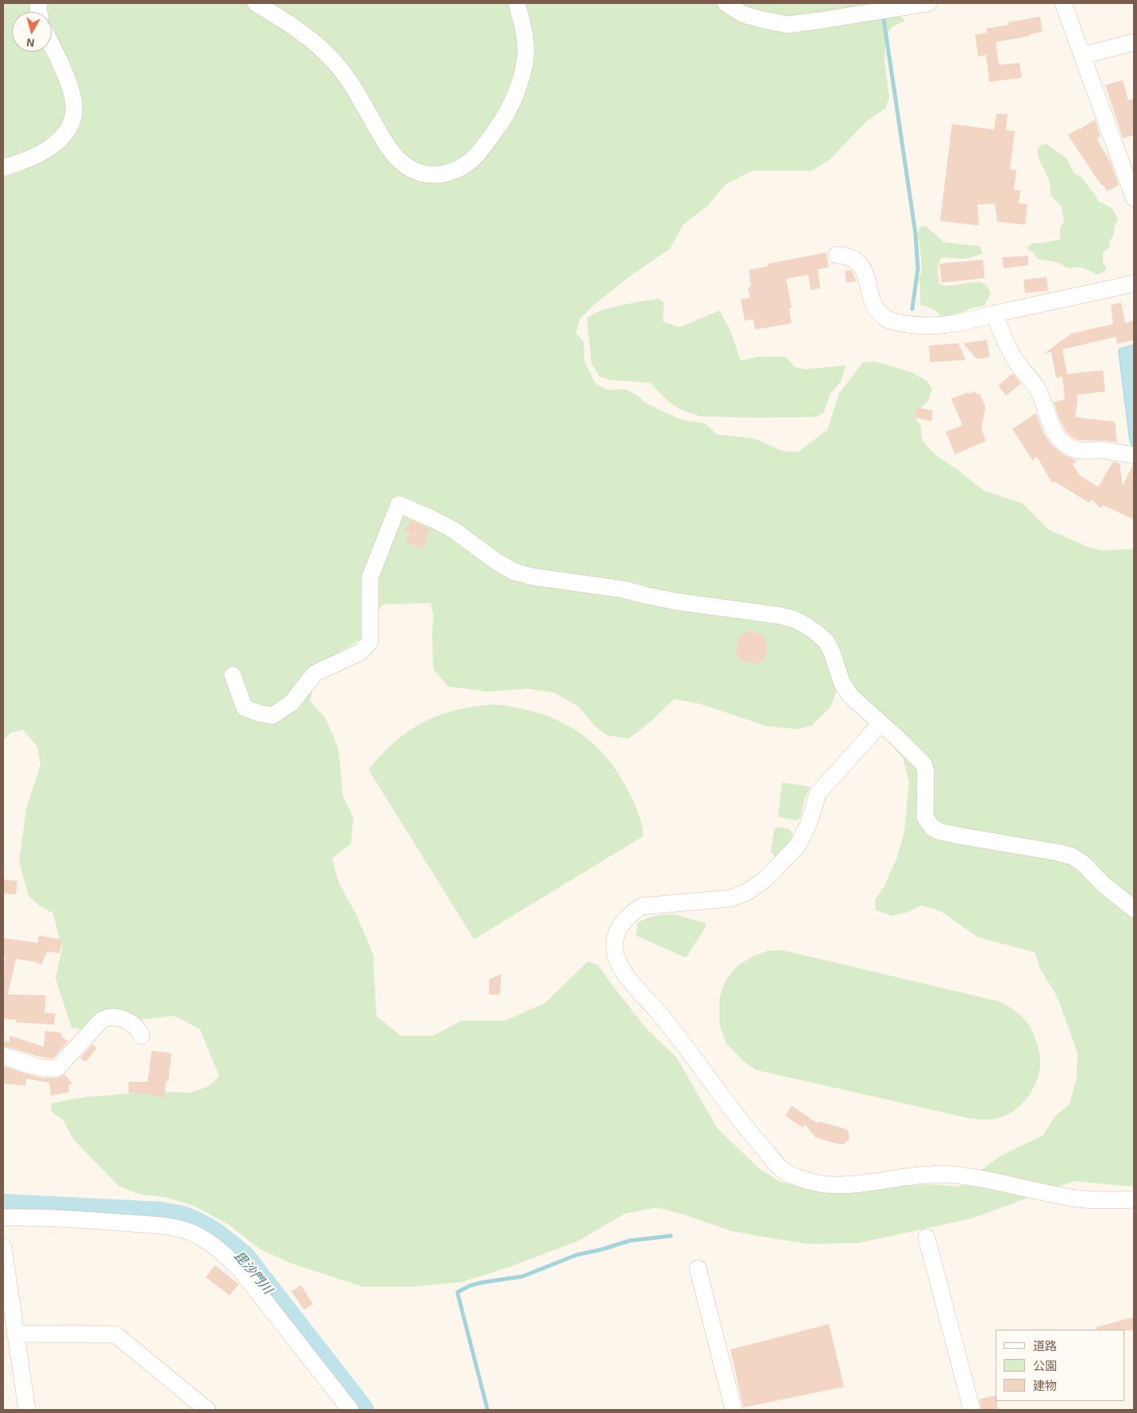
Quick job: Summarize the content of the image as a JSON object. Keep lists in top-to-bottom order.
{
  "water": ["毘沙門川"],
  "legend": ["道路", "公園", "建物"],
  "north": "bottom"
}
